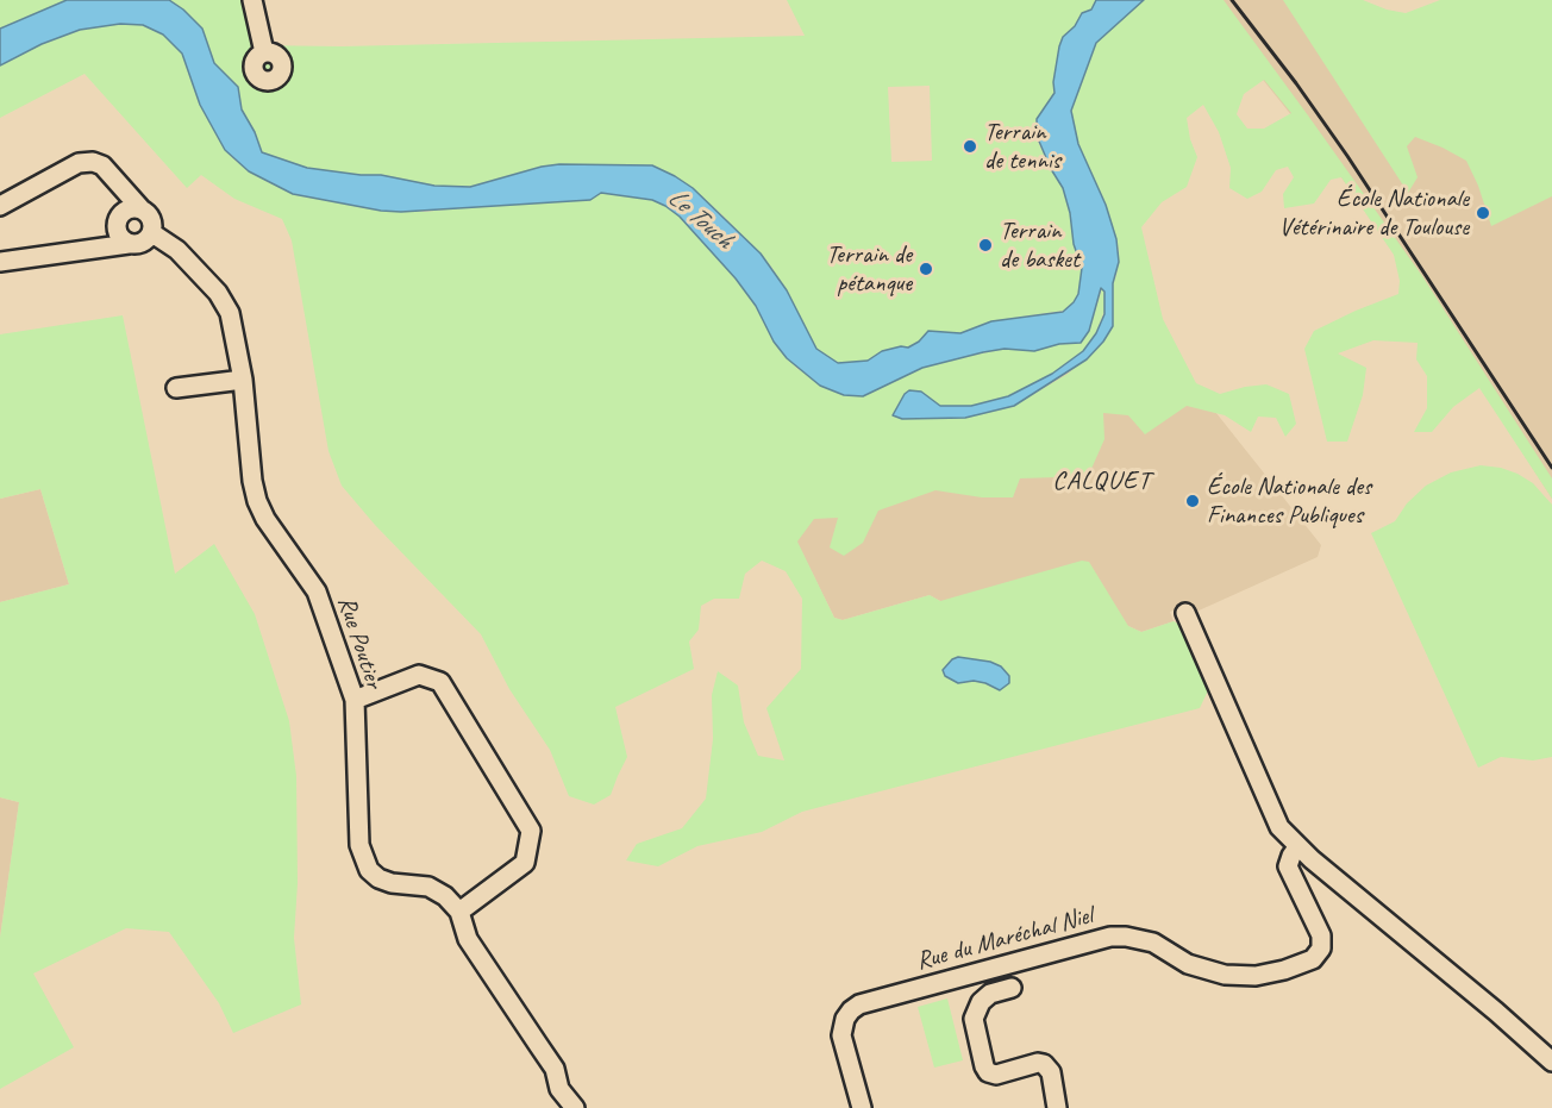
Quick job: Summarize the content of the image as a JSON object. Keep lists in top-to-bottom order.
{
  "streets": {
    "street": ["Rue Poutier", "Rue du Maréchal Niel"]
  },
  "districts": ["CALQUET"],
  "water": ["Le Touch"],
  "places": [
    "Terrain de tennis",
    "École Nationale Vétérinaire de Toulouse",
    "Terrain de basket",
    "Terrain de pétanque",
    "École Nationale des Finances Publiques"
  ]
}
